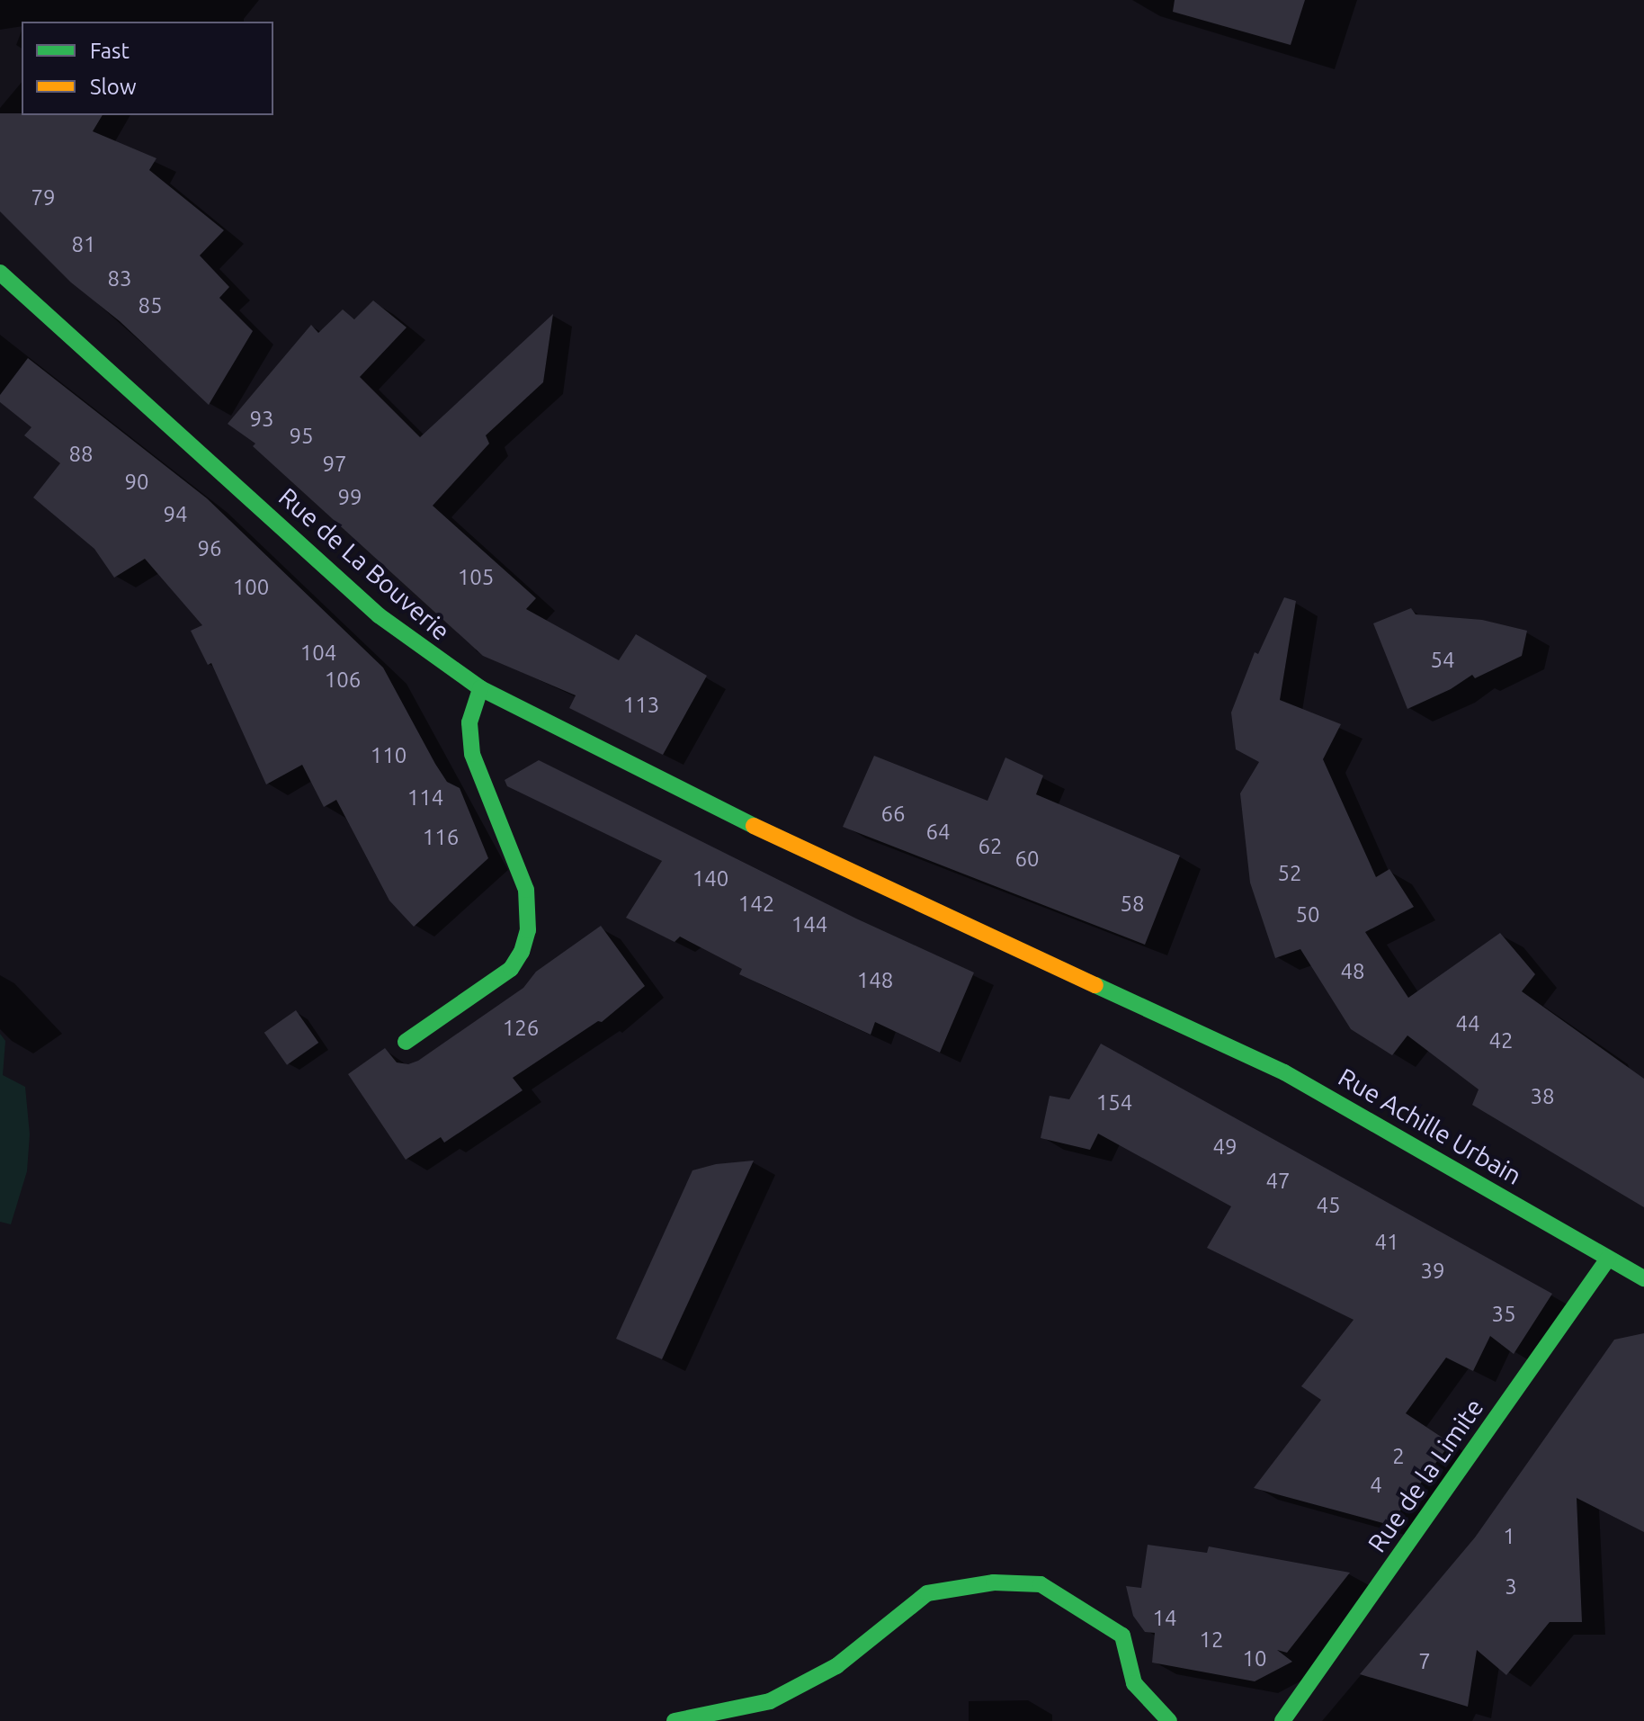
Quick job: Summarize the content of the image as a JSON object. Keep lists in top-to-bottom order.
{
  "streets": {
    "street": ["Rue de La Bouverie", "Rue Achille Urbain", "Rue de la Limite"]
  },
  "crossings": [
    ["Rue de La Bouverie", "Rue Achille Urbain"],
    ["Rue Achille Urbain", "Rue de la Limite"]
  ],
  "house_numbers": [
    "79",
    "81",
    "83",
    "85",
    "93",
    "95",
    "88",
    "97",
    "90",
    "99",
    "94",
    "96",
    "105",
    "100",
    "104",
    "54",
    "106",
    "113",
    "110",
    "114",
    "66",
    "64",
    "116",
    "62",
    "60",
    "52",
    "140",
    "142",
    "58",
    "50",
    "144",
    "48",
    "148",
    "44",
    "126",
    "42",
    "38",
    "154",
    "49",
    "47",
    "45",
    "41",
    "39",
    "35",
    "2",
    "4",
    "1",
    "3",
    "14",
    "12",
    "10",
    "7"
  ],
  "legend": ["Fast", "Slow"]
}
